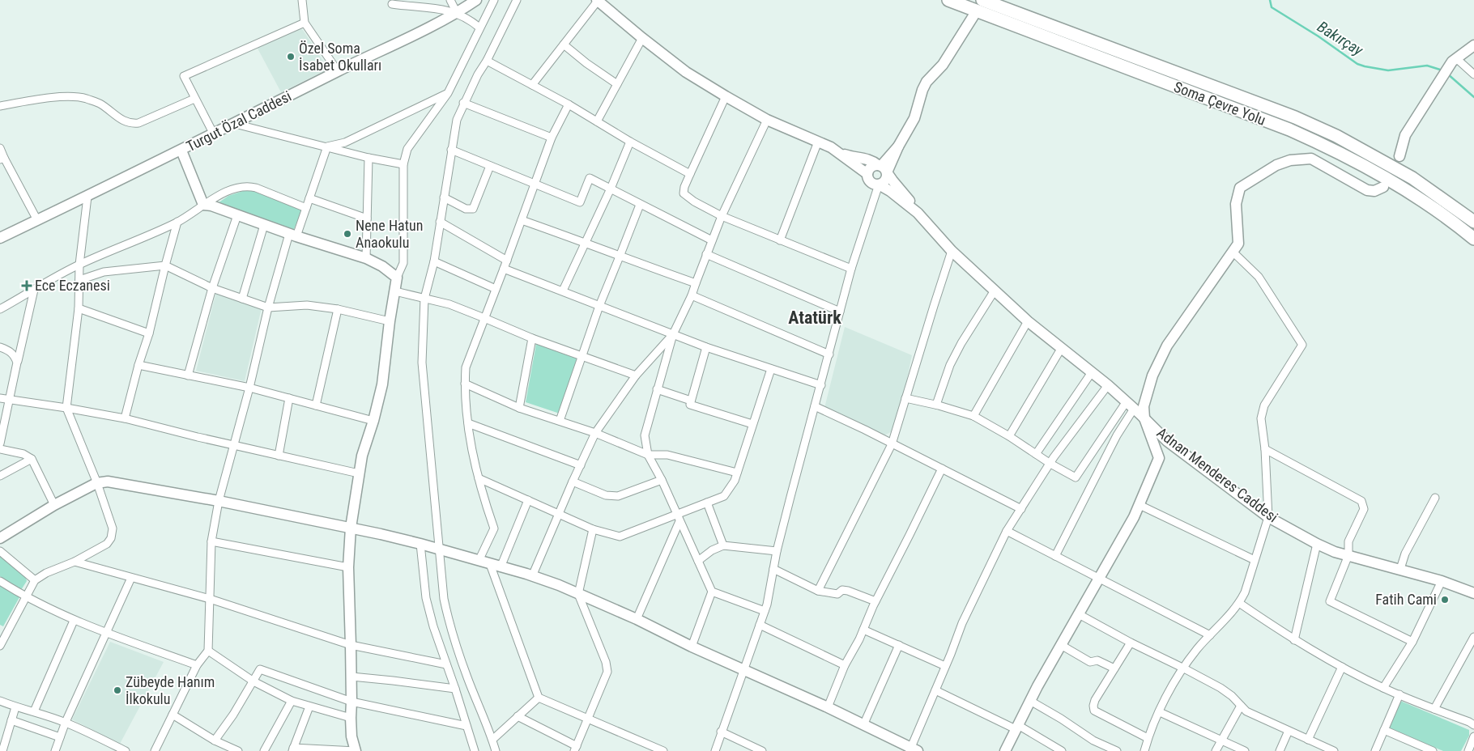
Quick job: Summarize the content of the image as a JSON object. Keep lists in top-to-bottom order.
{
  "streets": {
    "highway": ["Soma Çevre Yolu"],
    "street": ["Turgut Özal Caddesi", "Adnan Menderes Caddesi"]
  },
  "districts": ["Atatürk"],
  "water": ["Bakırçay"],
  "places": {
    "other": [
      "Özel Soma İsabet Okulları",
      "Nene Hatun Anaokulu",
      "Fatih Cami",
      "Zübeyde Hanım İlkokulu"
    ],
    "health": ["Ece Eczanesi"]
  }
}
